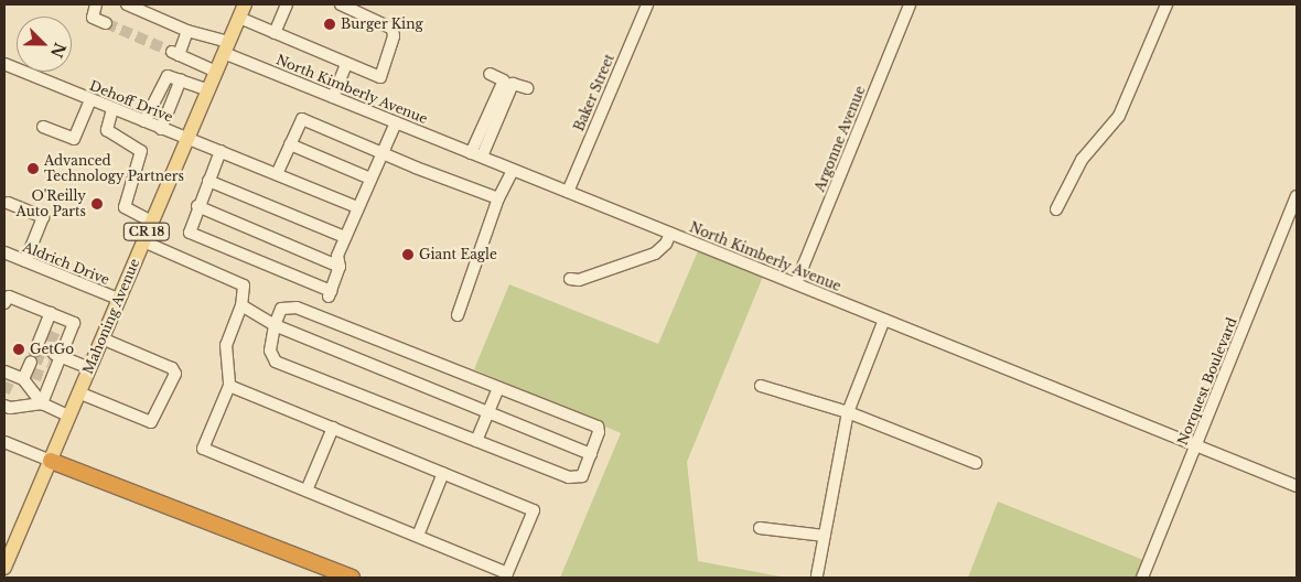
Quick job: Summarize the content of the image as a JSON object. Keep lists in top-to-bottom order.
{
  "streets": {
    "main road": ["CR 18", "Mahoning Avenue"],
    "street": [
      "North Kimberly Avenue",
      "Baker Street",
      "Dehoff Drive",
      "Argonne Avenue",
      "Aldrich Drive",
      "Norquest Boulevard"
    ]
  },
  "crossings": [
    ["North Kimberly Avenue", "Baker Street"],
    ["North Kimberly Avenue", "Argonne Avenue"],
    ["North Kimberly Avenue", "Mahoning Avenue"],
    ["North Kimberly Avenue", "Norquest Boulevard"],
    ["Dehoff Drive", "Mahoning Avenue"],
    ["Aldrich Drive", "Mahoning Avenue"]
  ],
  "places": [
    "Burger King",
    "Advanced Technology Partners",
    "O'Reilly Auto Parts",
    "Giant Eagle",
    "GetGo"
  ],
  "north": "bottom right"
}
